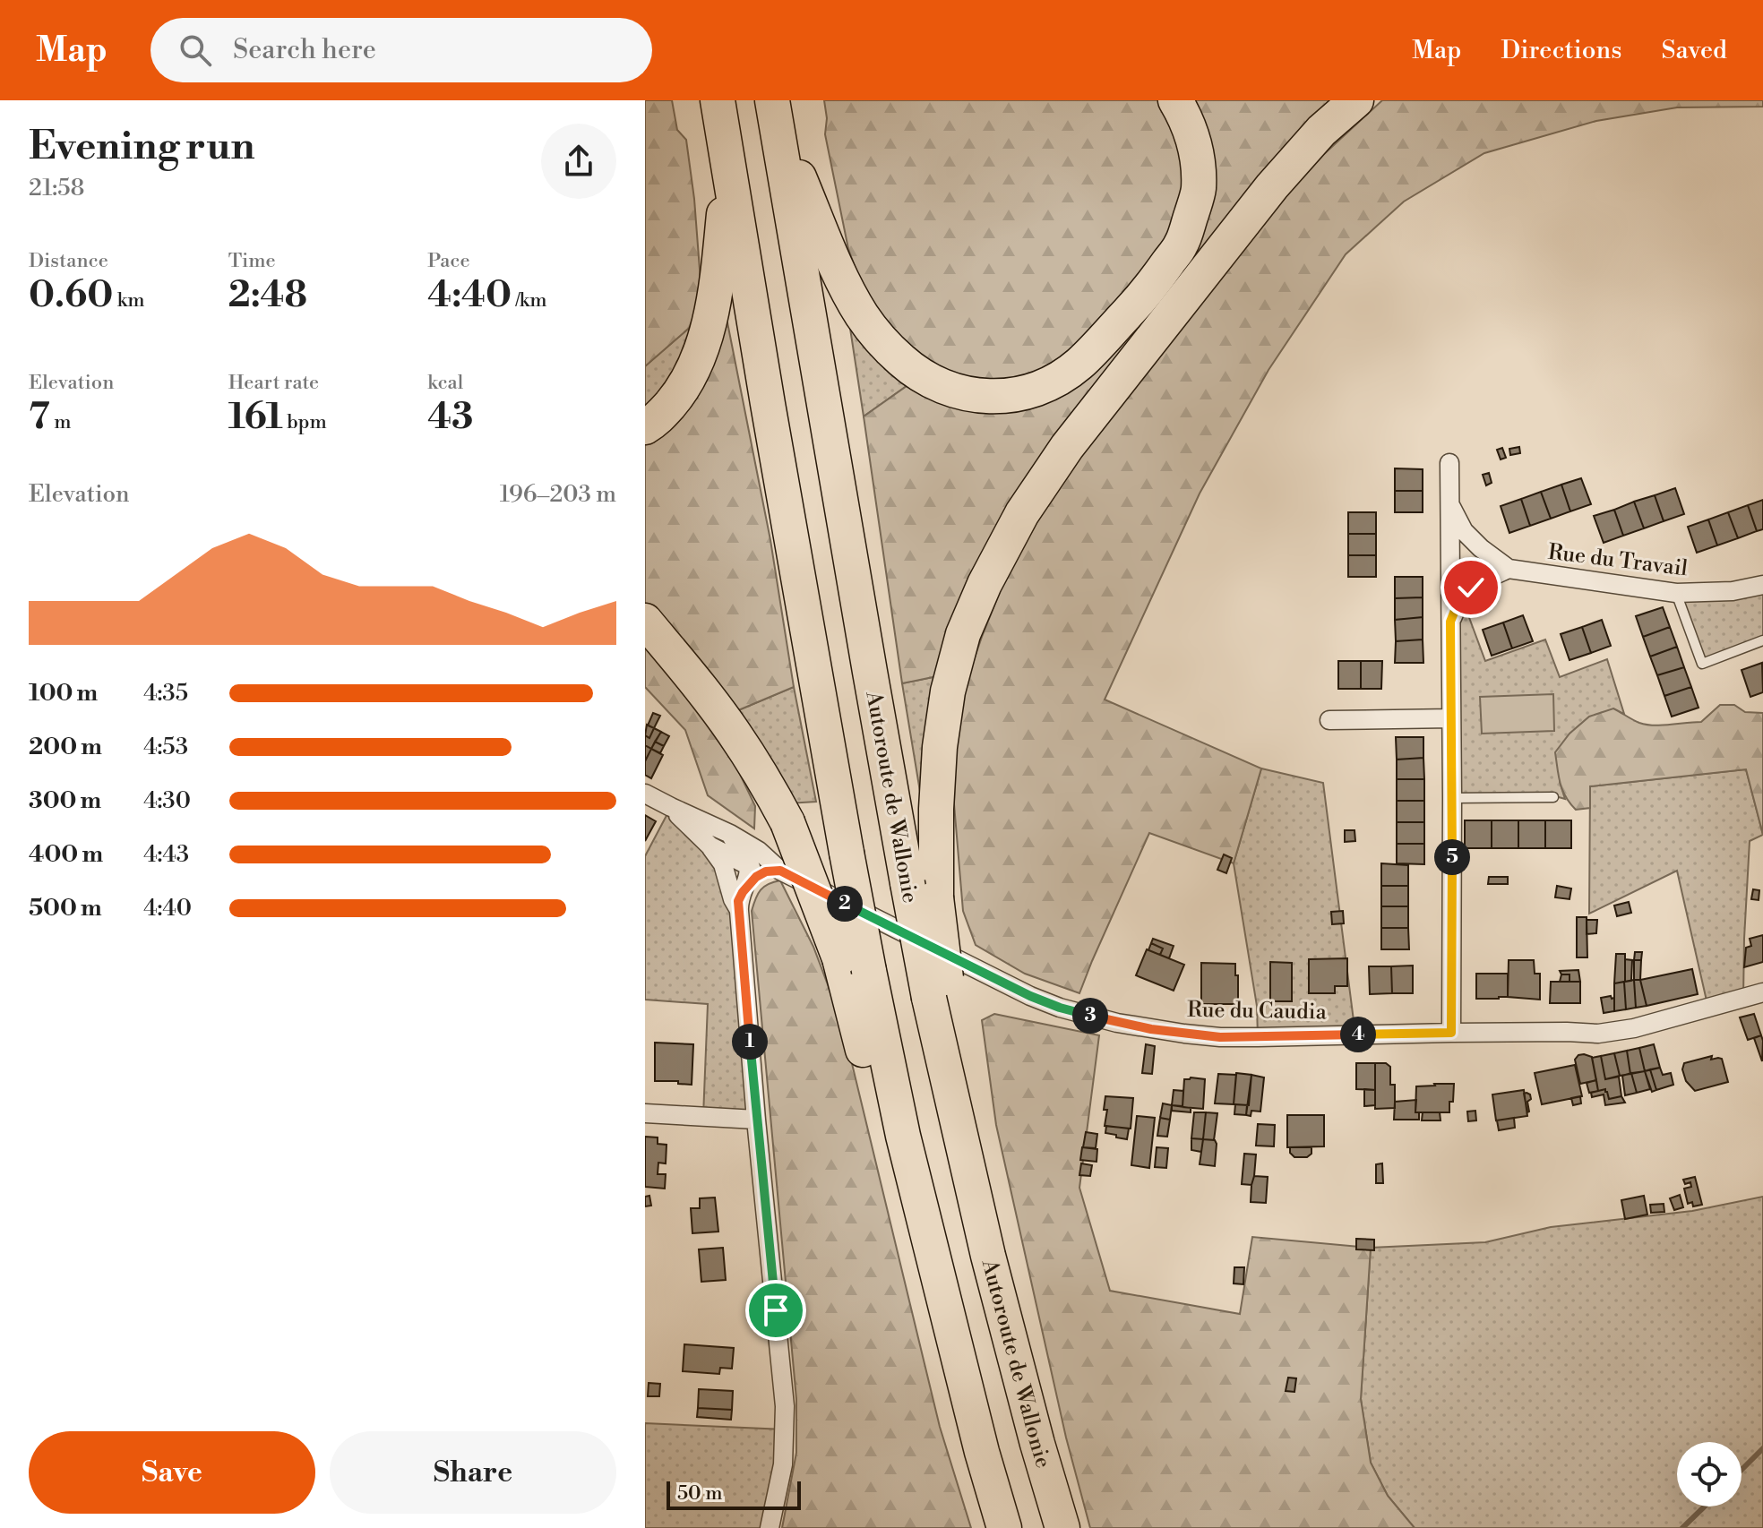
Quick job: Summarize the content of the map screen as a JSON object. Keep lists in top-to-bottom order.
{
  "streets": {
    "highway": ["Autoroute de Wallonie"],
    "street": ["Rue du Travail", "Rue du Caudia"]
  },
  "scale_bar": "50 m",
  "page": {
    "header": "Map",
    "search": "Search here",
    "nav": ["Map", "Directions", "Saved"],
    "heading": ["Evening run", "21:58"],
    "stats": [
      ["Distance", "0.60 km"],
      ["Time", "2:48"],
      ["Pace", "4:40 /km"],
      ["Elevation", "7 m"],
      ["Heart rate", "161 bpm"],
      ["kcal", "43"]
    ],
    "chart": ["Elevation", "196–203 m"],
    "list": [
      {
        "name": "100 m",
        "note": "4:35"
      },
      {
        "name": "200 m",
        "note": "4:53"
      },
      {
        "name": "300 m",
        "note": "4:30"
      },
      {
        "name": "400 m",
        "note": "4:43"
      },
      {
        "name": "500 m",
        "note": "4:40"
      }
    ],
    "pins": [
      "5",
      "2",
      "3",
      "4",
      "1"
    ],
    "buttons": ["Save", "Share"],
    "scale": "50 m"
  }
}
